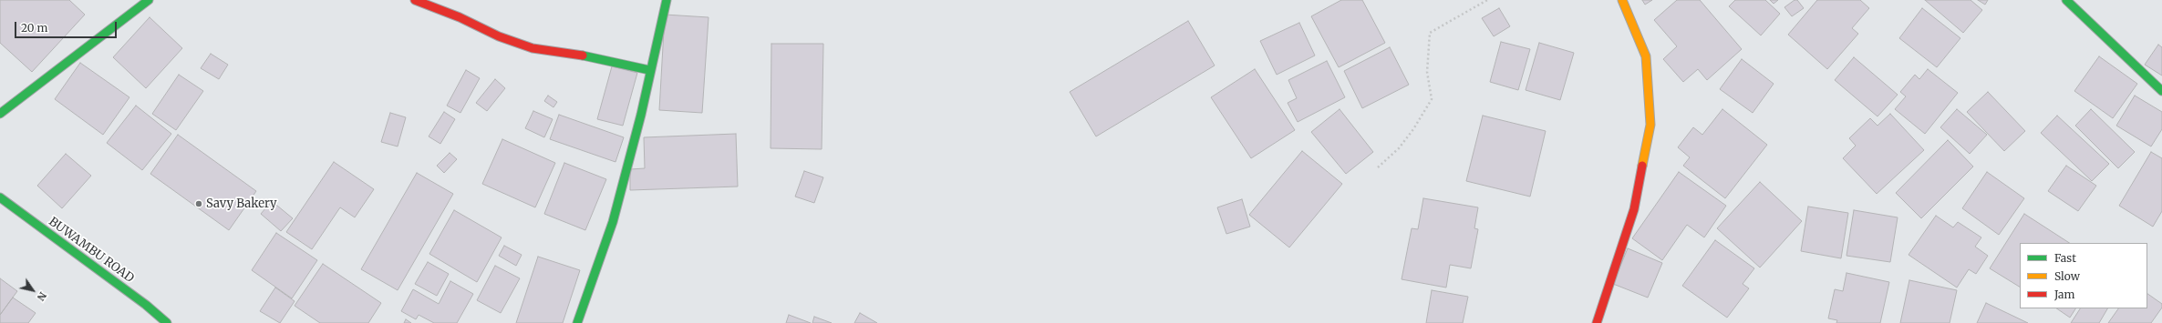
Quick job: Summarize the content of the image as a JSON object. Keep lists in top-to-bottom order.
{
  "streets": {
    "street": ["BUWAMBU ROAD"]
  },
  "places": ["Savy Bakery"],
  "legend": ["Fast", "Slow", "Jam"],
  "scale_bar": "20 m",
  "north": "bottom right"
}
